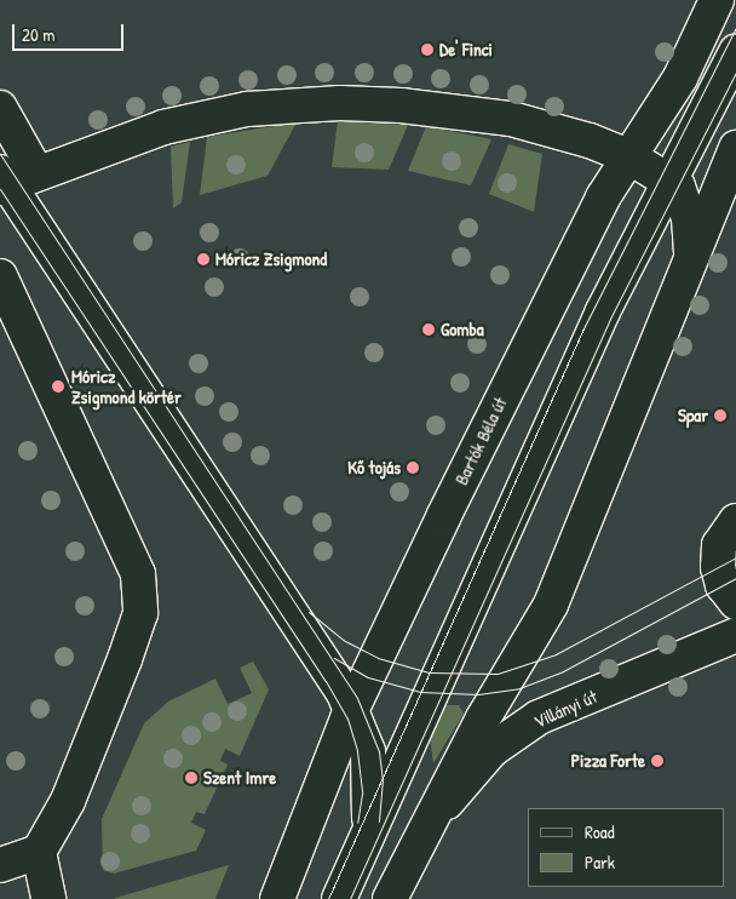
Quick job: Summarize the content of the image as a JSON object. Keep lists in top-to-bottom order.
{
  "streets": {
    "main road": ["Bartók Béla út", "Villányi út"]
  },
  "places": [
    "De' Finci",
    "Móricz Zsigmond",
    "Gomba",
    "Móricz Zsigmond körtér",
    "Spar",
    "Kő tojás",
    "Pizza Forte",
    "Szent Imre"
  ],
  "legend": ["Road", "Park"],
  "scale_bar": "20 m"
}
